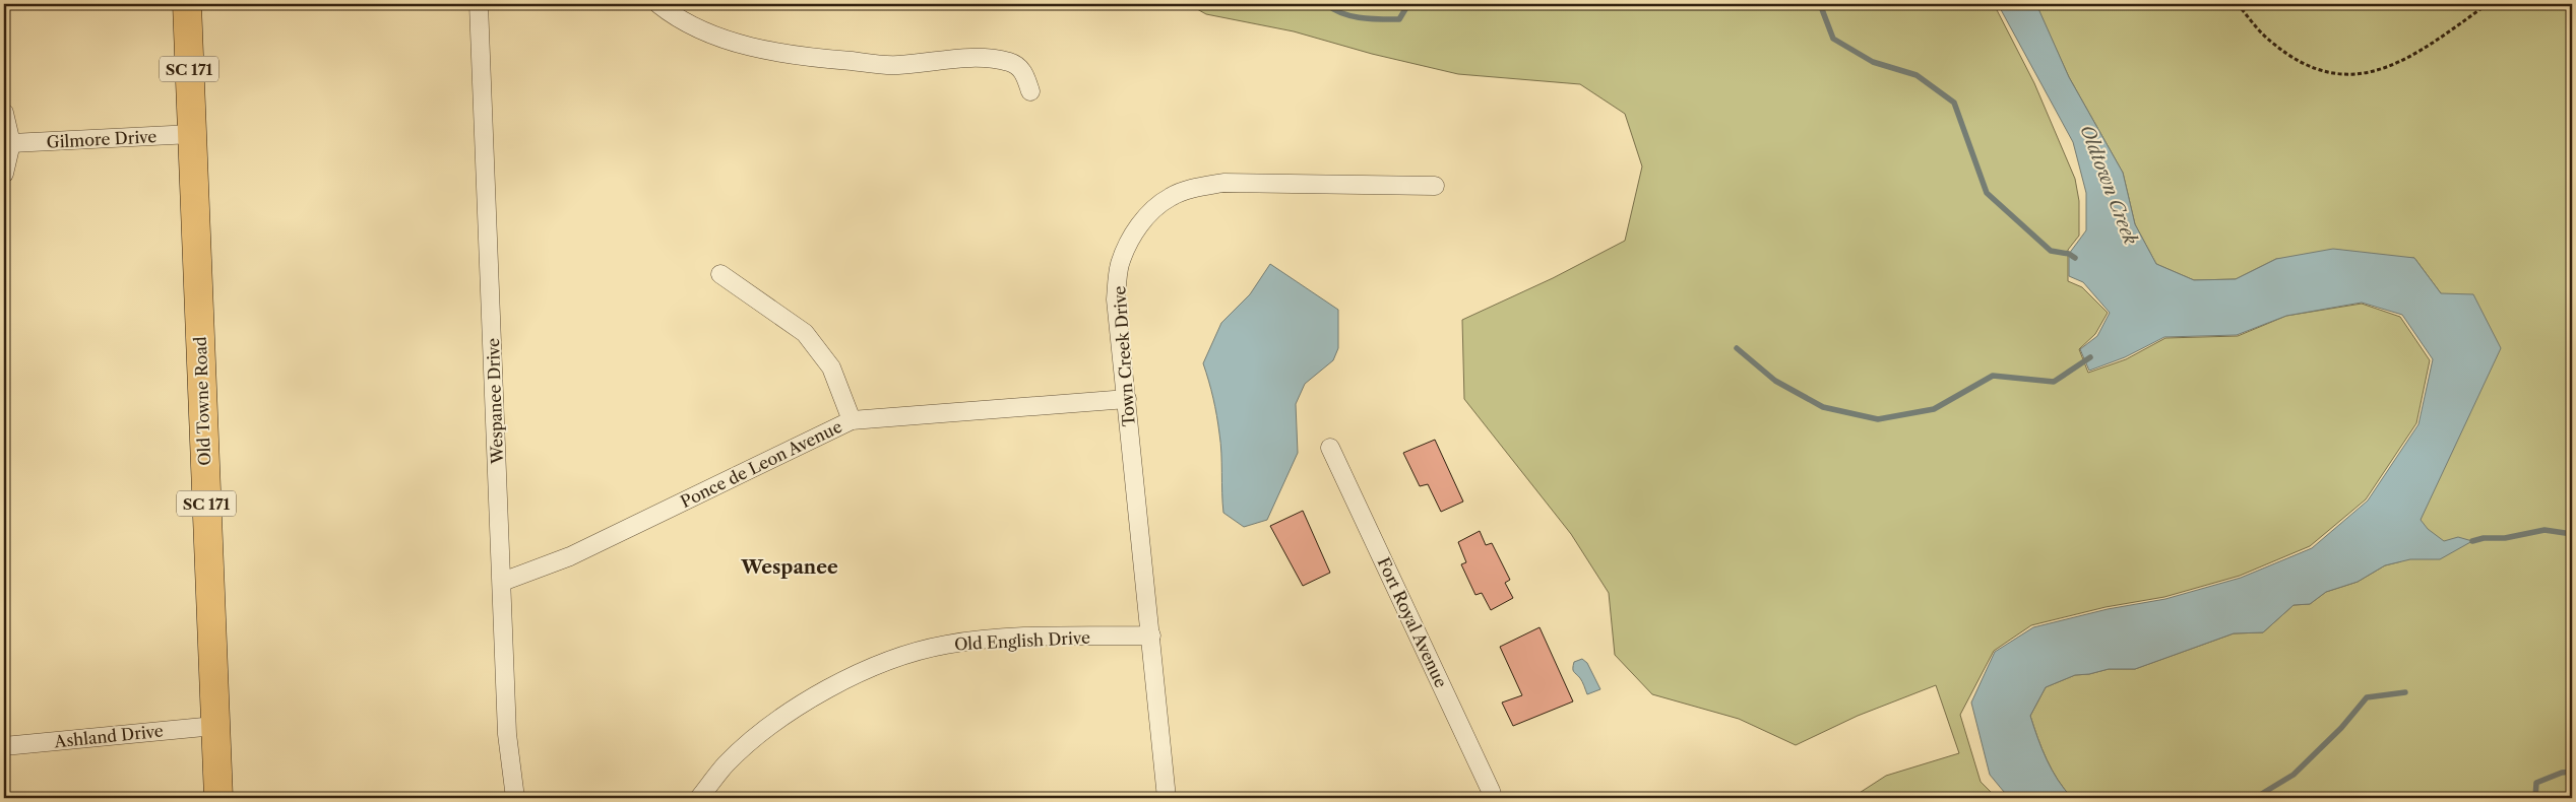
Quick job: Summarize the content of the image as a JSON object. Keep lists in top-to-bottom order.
{
  "streets": {
    "main road": ["SC 171", "Old Towne Road"],
    "street": [
      "Gilmore Drive",
      "Town Creek Drive",
      "Wespanee Drive",
      "Ponce de Leon Avenue",
      "Fort Royal Avenue",
      "Old English Drive",
      "Ashland Drive"
    ]
  },
  "crossings": [
    ["Gilmore Drive", "Old Towne Road"],
    ["Town Creek Drive", "Ponce de Leon Avenue"],
    ["Town Creek Drive", "Old English Drive"],
    ["Old Towne Road", "Ashland Drive"],
    ["Wespanee Drive", "Ponce de Leon Avenue"]
  ],
  "districts": ["Wespanee"],
  "water": ["Oldtown Creek"]
}
